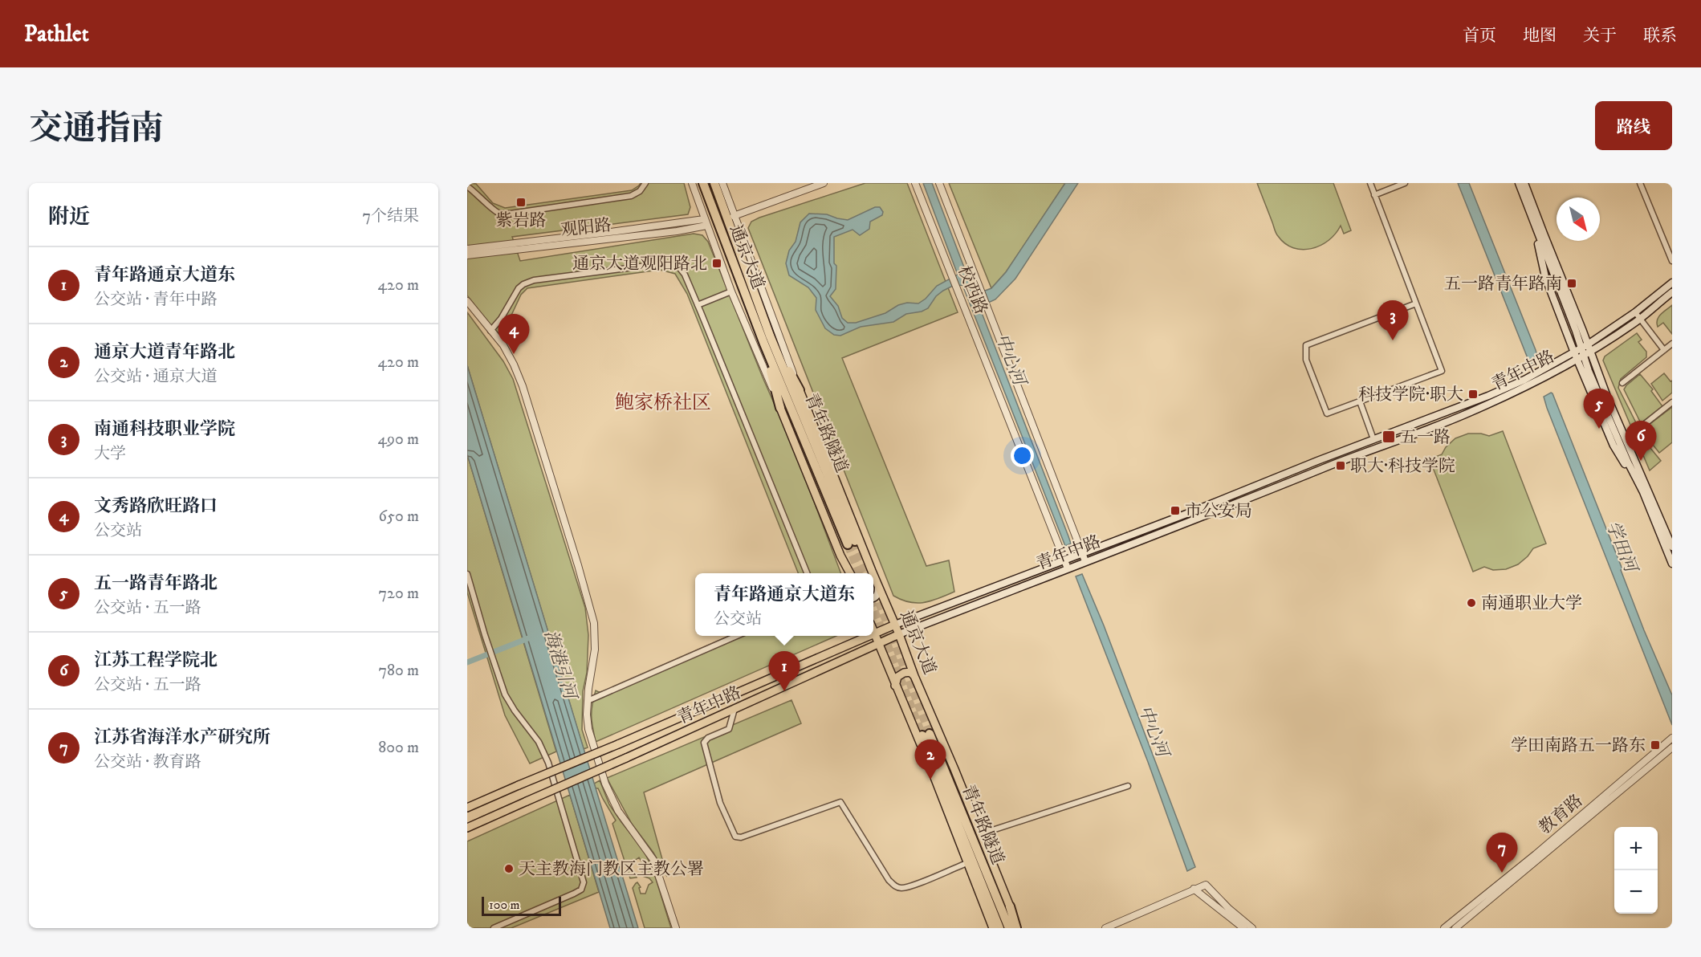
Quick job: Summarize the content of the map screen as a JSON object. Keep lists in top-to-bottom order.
{
  "streets": {
    "highway": ["通京大道", "青年路隧道"],
    "main road": ["青年中路"],
    "street": ["观阳路", "校西路", "教育路"]
  },
  "crossings": [
    ["通京大道", "青年中路"],
    ["通京大道", "青年路隧道"],
    ["校西路", "青年中路"]
  ],
  "districts": ["鲍家桥社区"],
  "water": ["中心河", "学田河", "海港引河"],
  "places": {
    "transit": [
      "紫岩路",
      "通京大道观阳路北",
      "五一路青年路南",
      "科技学院·职大",
      "五一路",
      "职大·科技学院",
      "市公安局",
      "学田南路五一路东"
    ],
    "other": ["南通职业大学", "天主教海门教区主教公署"]
  },
  "scale_bar": "100 m",
  "north": "bottom right",
  "page": {
    "header": "Pathlet",
    "nav": [
      "首页",
      "地图",
      "关于",
      "联系"
    ],
    "title": "交通指南",
    "buttons": "路线",
    "heading": ["附近", "7个结果"],
    "list": [
      {
        "mark": "1",
        "name": "青年路通京大道东",
        "note": "公交站 · 青年中路",
        "value": "420 m"
      },
      {
        "mark": "2",
        "name": "通京大道青年路北",
        "note": "公交站 · 通京大道",
        "value": "420 m"
      },
      {
        "mark": "3",
        "name": "南通科技职业学院",
        "note": "大学",
        "value": "490 m"
      },
      {
        "mark": "4",
        "name": "文秀路欣旺路口",
        "note": "公交站",
        "value": "650 m"
      },
      {
        "mark": "5",
        "name": "五一路青年路北",
        "note": "公交站 · 五一路",
        "value": "720 m"
      },
      {
        "mark": "6",
        "name": "江苏工程学院北",
        "note": "公交站 · 五一路",
        "value": "780 m"
      },
      {
        "mark": "7",
        "name": "江苏省海洋水产研究所",
        "note": "公交站 · 教育路",
        "value": "800 m"
      }
    ],
    "pins": [
      "3",
      "4",
      "5",
      "6",
      "1",
      "2",
      "7"
    ],
    "popup": ["青年路通京大道东", "公交站"],
    "map_buttons": ["+", "−"],
    "scale": "100 m"
  }
}
